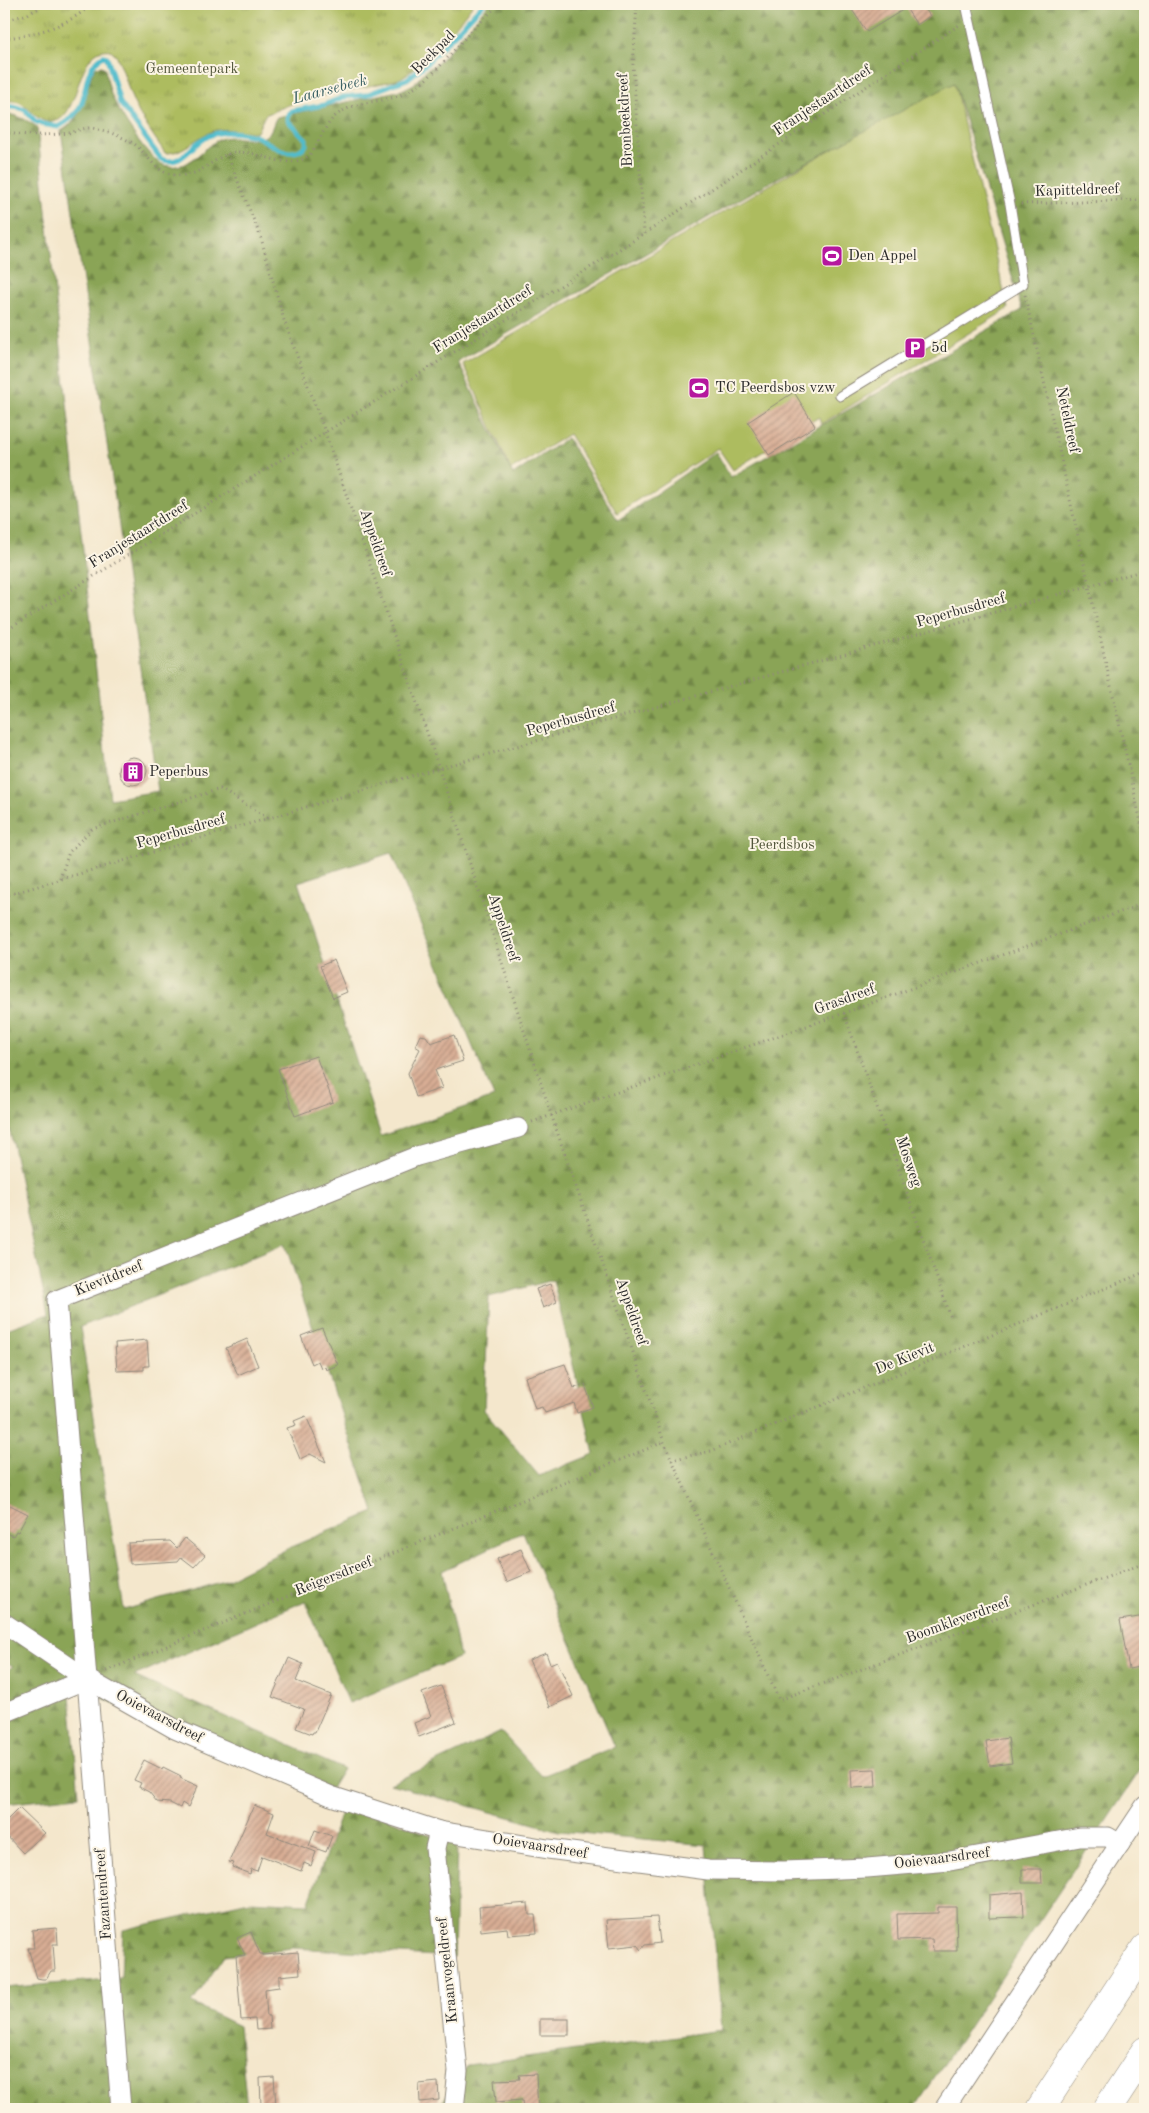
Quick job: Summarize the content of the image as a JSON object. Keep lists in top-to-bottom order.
{
  "streets": {
    "street": [
      "Kievitdreef",
      "Ooievaarsdreef",
      "Fazantendreef",
      "Kraanvogeldreef"
    ],
    "path": [
      "Beekpad",
      "Franjestaartdreef",
      "Bronbeekdreef",
      "Kapitteldreef",
      "Neteldreef",
      "Appeldreef",
      "Peperbusdreef",
      "Grasdreef",
      "Mosweg",
      "De Kievit",
      "Reigersdreef",
      "Boomkleverdreef"
    ]
  },
  "crossings": [
    ["Beekpad", "Appeldreef"],
    ["Franjestaartdreef", "Bronbeekdreef"],
    ["Franjestaartdreef", "Appeldreef"],
    ["Neteldreef", "Peperbusdreef"],
    ["Appeldreef", "Peperbusdreef"],
    ["Appeldreef", "Grasdreef"],
    ["Appeldreef", "De Kievit"],
    ["Appeldreef", "Reigersdreef"],
    ["Appeldreef", "Boomkleverdreef"],
    ["Grasdreef", "Mosweg"],
    ["Kievitdreef", "Reigersdreef"],
    ["Kievitdreef", "Ooievaarsdreef"],
    ["Kievitdreef", "Fazantendreef"],
    ["Reigersdreef", "Ooievaarsdreef"],
    ["Reigersdreef", "Fazantendreef"],
    ["Ooievaarsdreef", "Fazantendreef"],
    ["Ooievaarsdreef", "Kraanvogeldreef"]
  ],
  "water": ["Laarsebeek"],
  "parks": ["Gemeentepark", "Peerdsbos"],
  "places": {
    "sports": ["Den Appel", "TC Peerdsbos vzw"],
    "parking": ["5d"],
    "building": ["Peperbus"]
  }
}
